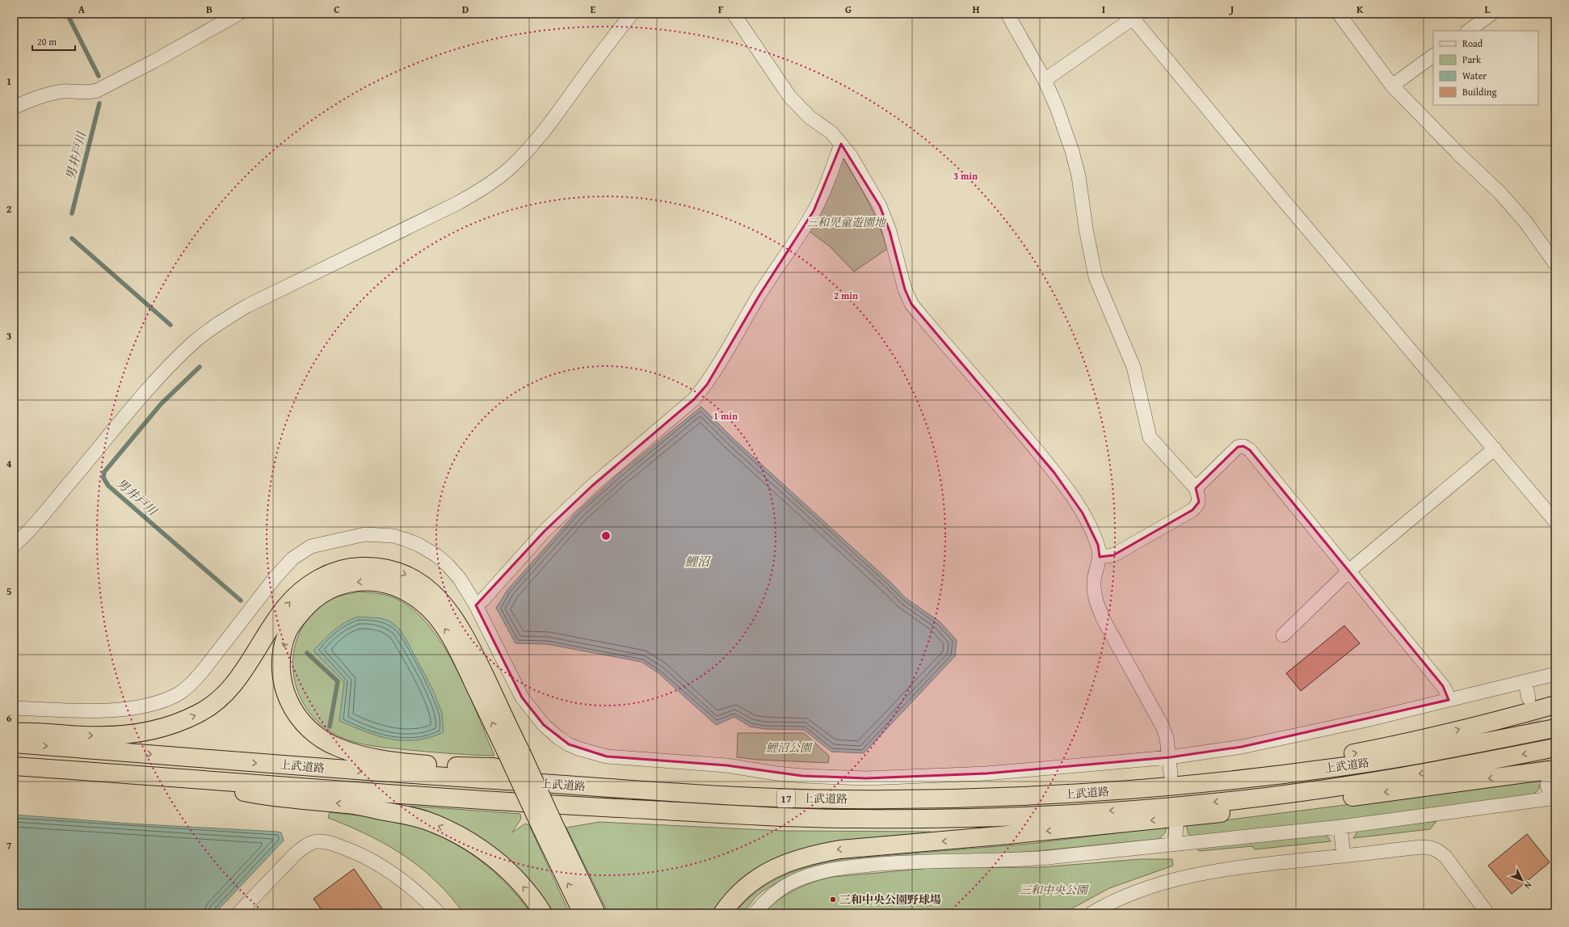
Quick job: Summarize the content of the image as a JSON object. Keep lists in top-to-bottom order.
{
  "streets": {
    "highway": ["上武道路", "17"]
  },
  "water": ["男井戸川", "鯉沼"],
  "parks": ["三和児童遊園地", "鯉沼公園", "三和中央公園"],
  "places": ["三和中央公園野球場"],
  "legend": [
    "Road",
    "Park",
    "Water",
    "Building"
  ],
  "scale_bar": "20 m",
  "north": "bottom right",
  "grid": {
    "columns": [
      "A",
      "B",
      "C",
      "D",
      "E",
      "F",
      "G",
      "H",
      "I",
      "J",
      "K",
      "L"
    ],
    "rows": [
      "1",
      "2",
      "3",
      "4",
      "5",
      "6",
      "7"
    ]
  },
  "rings": ["3 min", "2 min", "1 min"]
}
